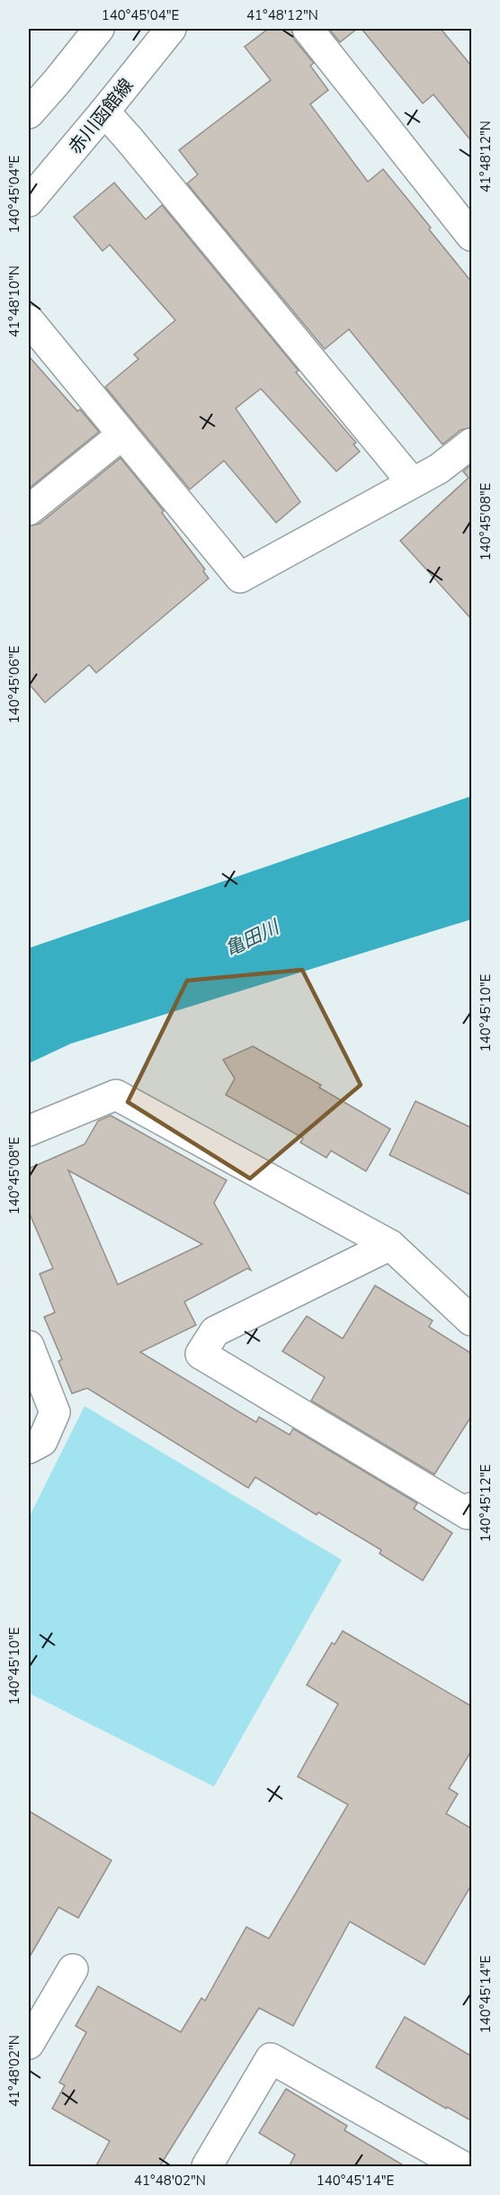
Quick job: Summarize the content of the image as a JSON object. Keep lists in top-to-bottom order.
{
  "streets": {
    "street": ["赤川函館線"]
  },
  "water": ["亀田川"],
  "coordinates": [
    "140°45'04\"E",
    "41°48'12\"N",
    "41°48'10\"N",
    "140°45'08\"E",
    "140°45'06\"E",
    "140°45'10\"E",
    "140°45'12\"E",
    "140°45'14\"E",
    "41°48'02\"N"
  ]
}
